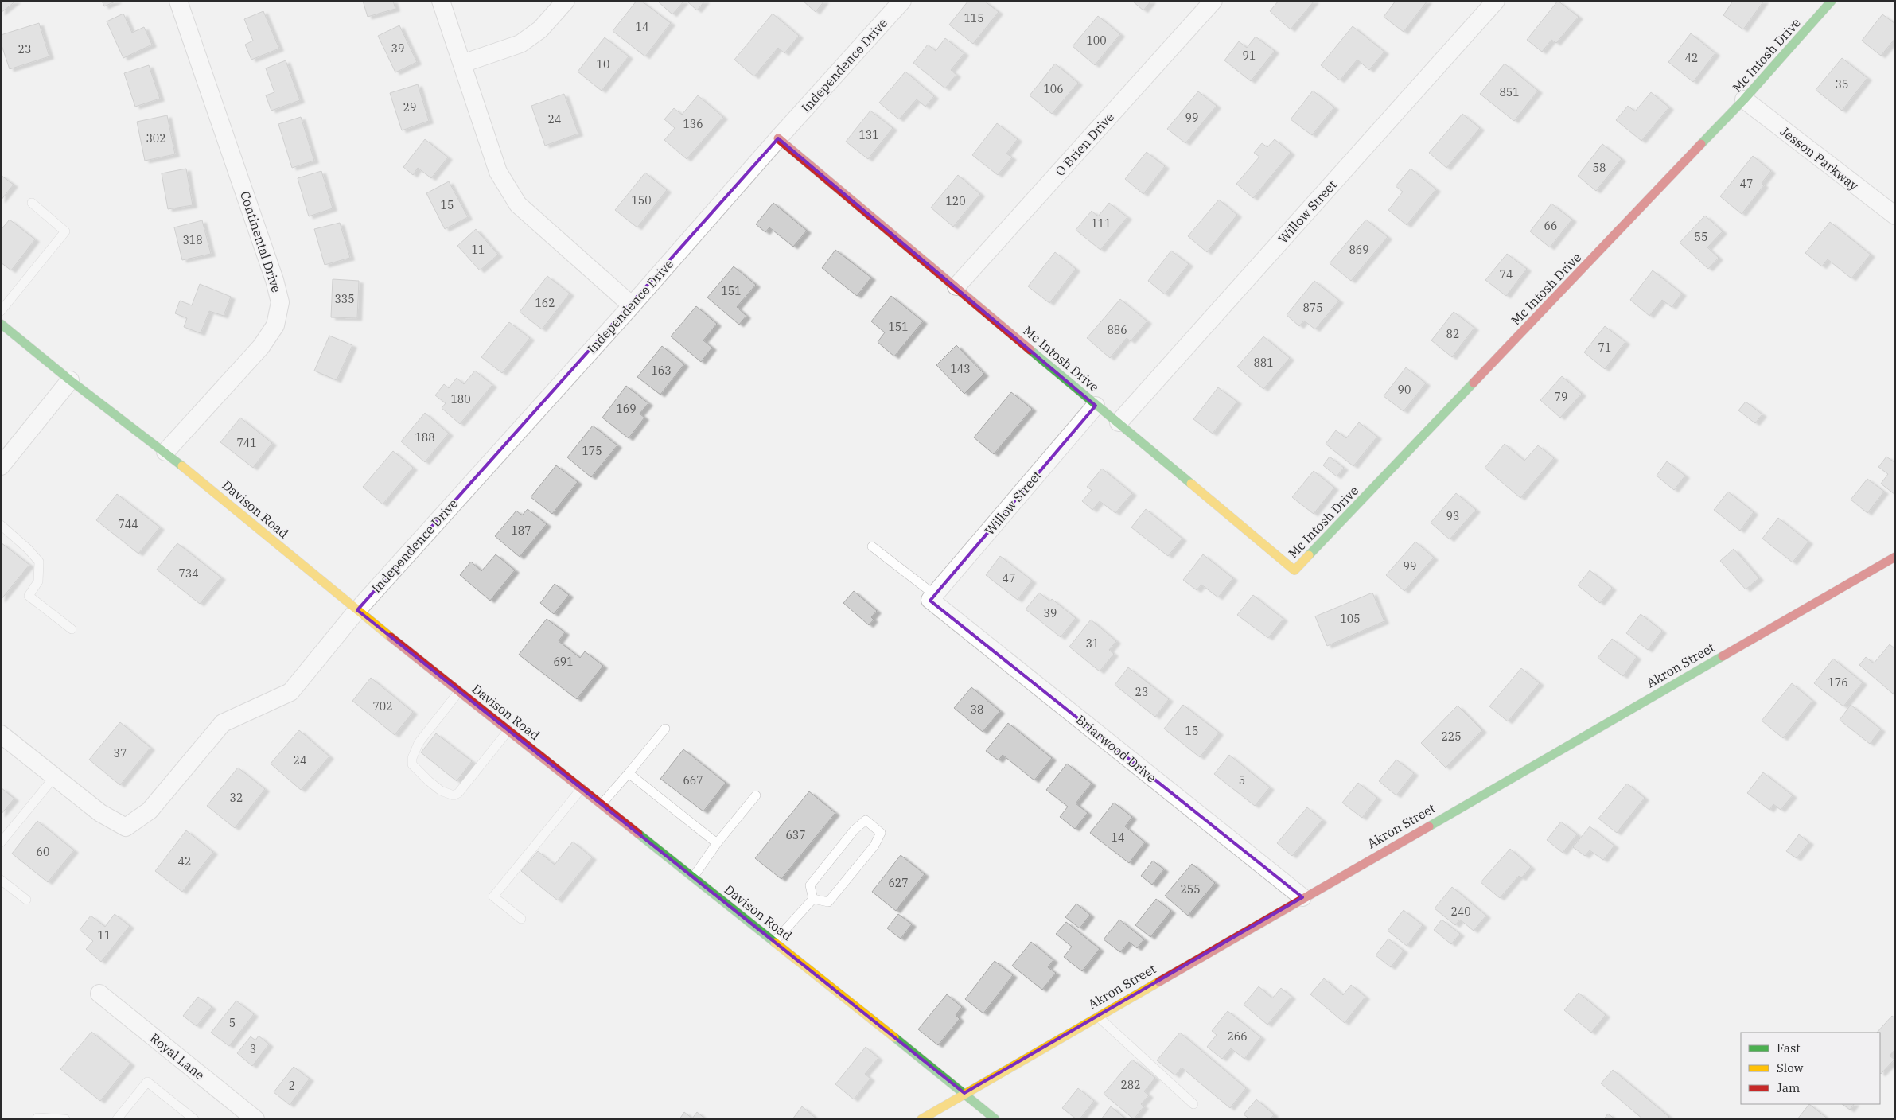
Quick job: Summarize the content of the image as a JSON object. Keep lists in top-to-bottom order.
{
  "streets": {
    "street": [
      "Mc Intosh Drive",
      "Independence Drive",
      "O Brien Drive",
      "Jesson Parkway",
      "Willow Street",
      "Continental Drive",
      "Davison Road",
      "Akron Street",
      "Briarwood Drive",
      "Royal Lane"
    ]
  },
  "crossings": [
    ["Mc Intosh Drive", "Independence Drive"],
    ["Mc Intosh Drive", "O Brien Drive"],
    ["Mc Intosh Drive", "Jesson Parkway"],
    ["Mc Intosh Drive", "Willow Street"],
    ["Independence Drive", "Davison Road"],
    ["Willow Street", "Briarwood Drive"],
    ["Continental Drive", "Davison Road"],
    ["Davison Road", "Akron Street"],
    ["Akron Street", "Briarwood Drive"]
  ],
  "house_numbers": [
    "115",
    "14",
    "100",
    "39",
    "23",
    "91",
    "42",
    "10",
    "35",
    "106",
    "851",
    "29",
    "99",
    "24",
    "136",
    "131",
    "302",
    "58",
    "47",
    "150",
    "120",
    "15",
    "111",
    "66",
    "55",
    "318",
    "11",
    "869",
    "74",
    "151",
    "335",
    "162",
    "875",
    "151",
    "886",
    "82",
    "71",
    "881",
    "143",
    "163",
    "90",
    "79",
    "180",
    "169",
    "188",
    "741",
    "175",
    "93",
    "744",
    "187",
    "99",
    "734",
    "47",
    "39",
    "105",
    "31",
    "691",
    "176",
    "23",
    "702",
    "38",
    "15",
    "225",
    "37",
    "24",
    "667",
    "5",
    "32",
    "637",
    "14",
    "60",
    "42",
    "627",
    "255",
    "240",
    "11",
    "5",
    "266",
    "3",
    "282",
    "2"
  ],
  "legend": ["Fast", "Slow", "Jam"]
}
